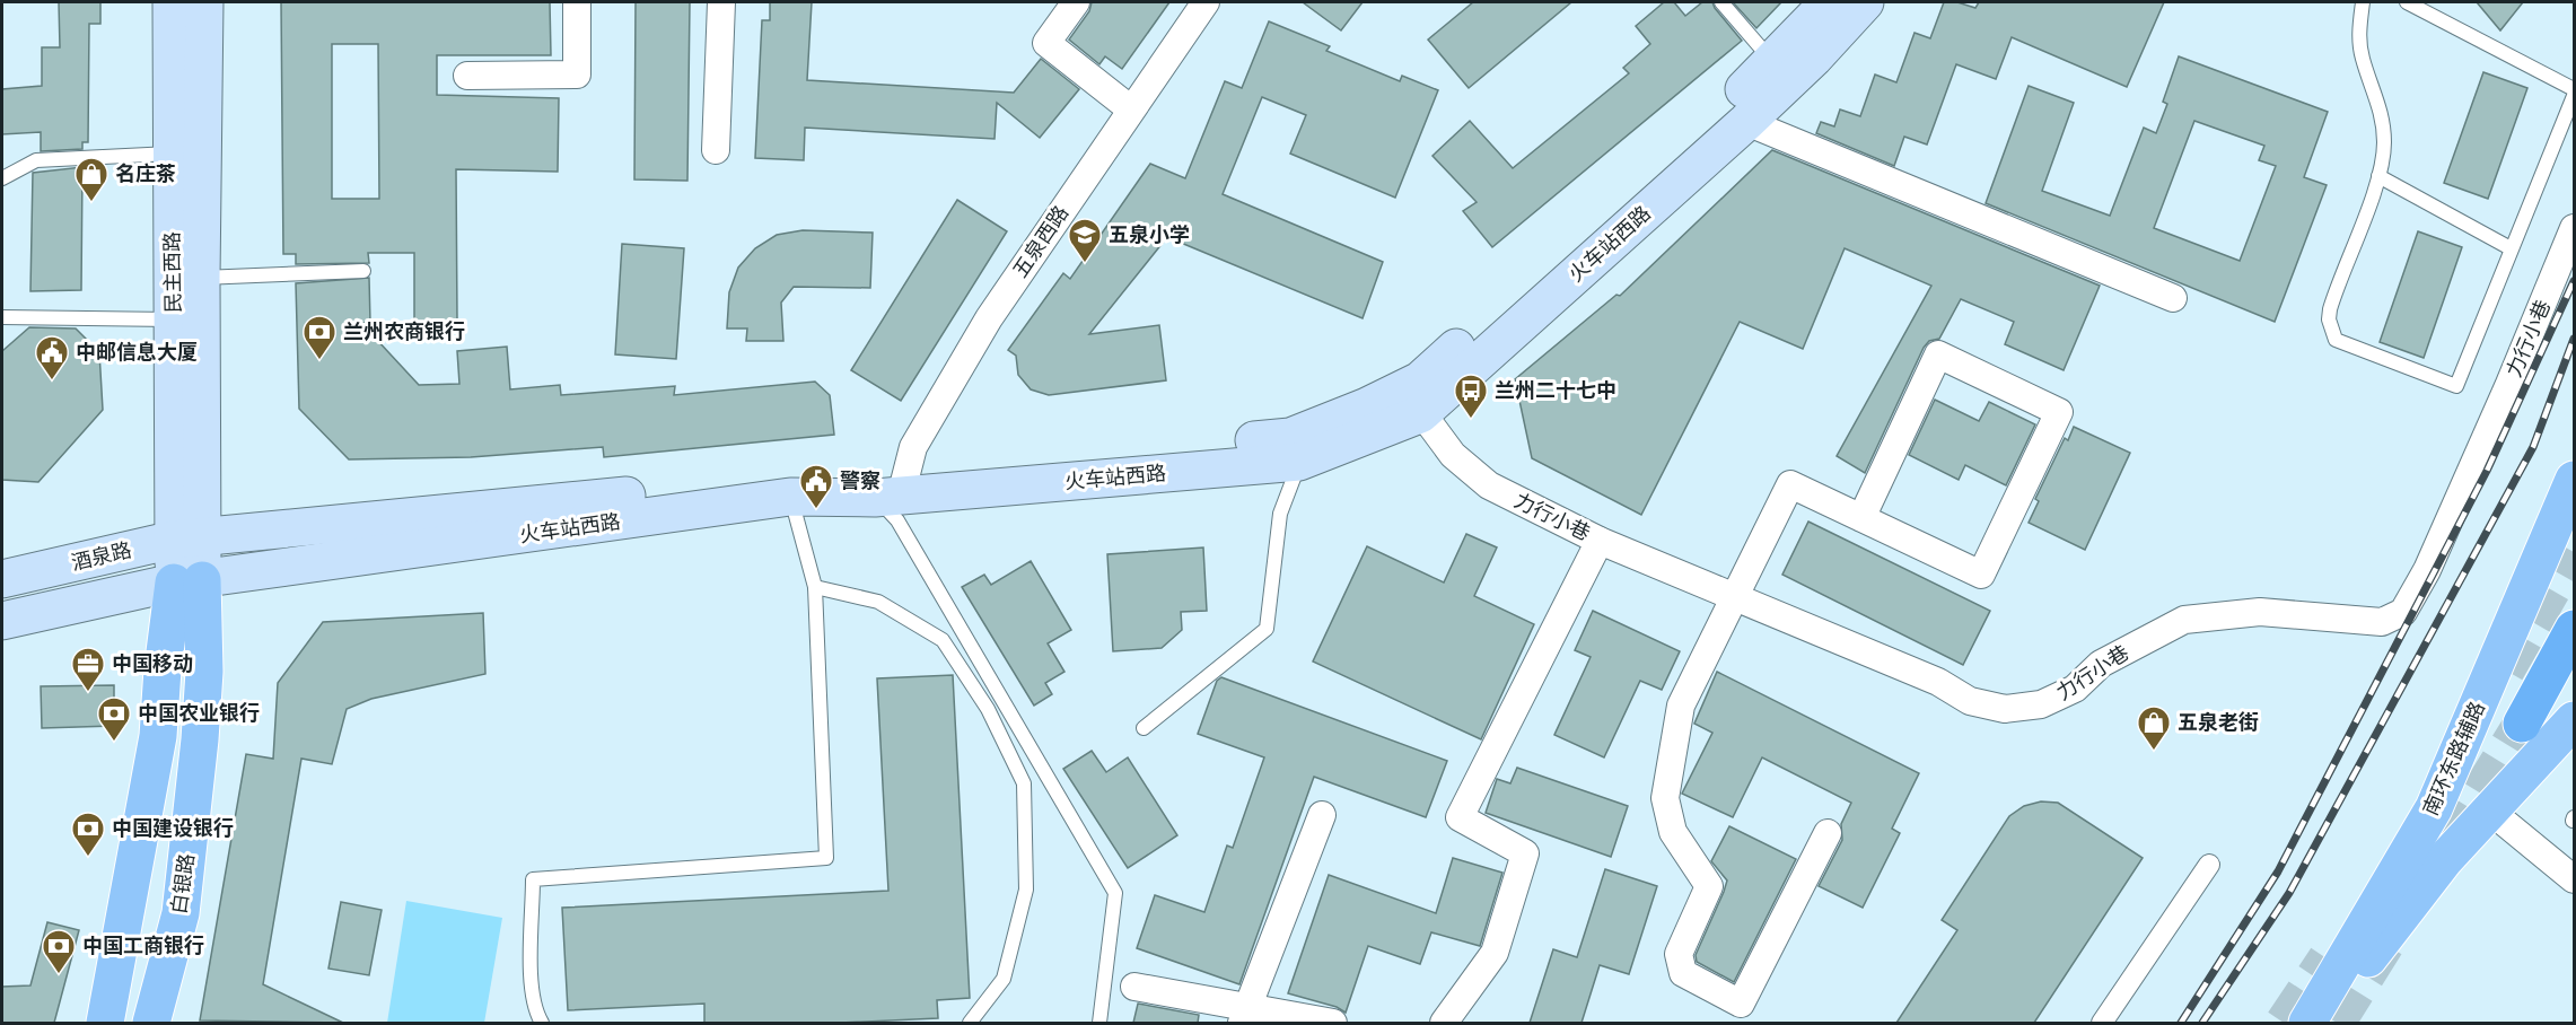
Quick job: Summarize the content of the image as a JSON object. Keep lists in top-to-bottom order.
{
  "streets": {
    "main road": [
      "火车站西路",
      "民主西路",
      "酒泉路",
      "南环东路辅路",
      "白银路"
    ],
    "street": ["五泉西路", "力行小巷"]
  },
  "crossings": [
    ["五泉西路", "火车站西路"],
    ["火车站西路", "民主西路"],
    ["火车站西路", "力行小巷"],
    ["火车站西路", "酒泉路"],
    ["火车站西路", "白银路"],
    ["民主西路", "酒泉路"],
    ["民主西路", "白银路"],
    ["酒泉路", "白银路"]
  ],
  "places": {
    "shop": ["名庄茶", "五泉老街"],
    "school or university": ["五泉小学"],
    "bank": [
      "兰州农商银行",
      "中国农业银行",
      "中国建设银行",
      "中国工商银行"
    ],
    "public building": ["中邮信息大厦", "警察"],
    "bus stop": ["兰州二十七中"],
    "office": ["中国移动"]
  }
}
